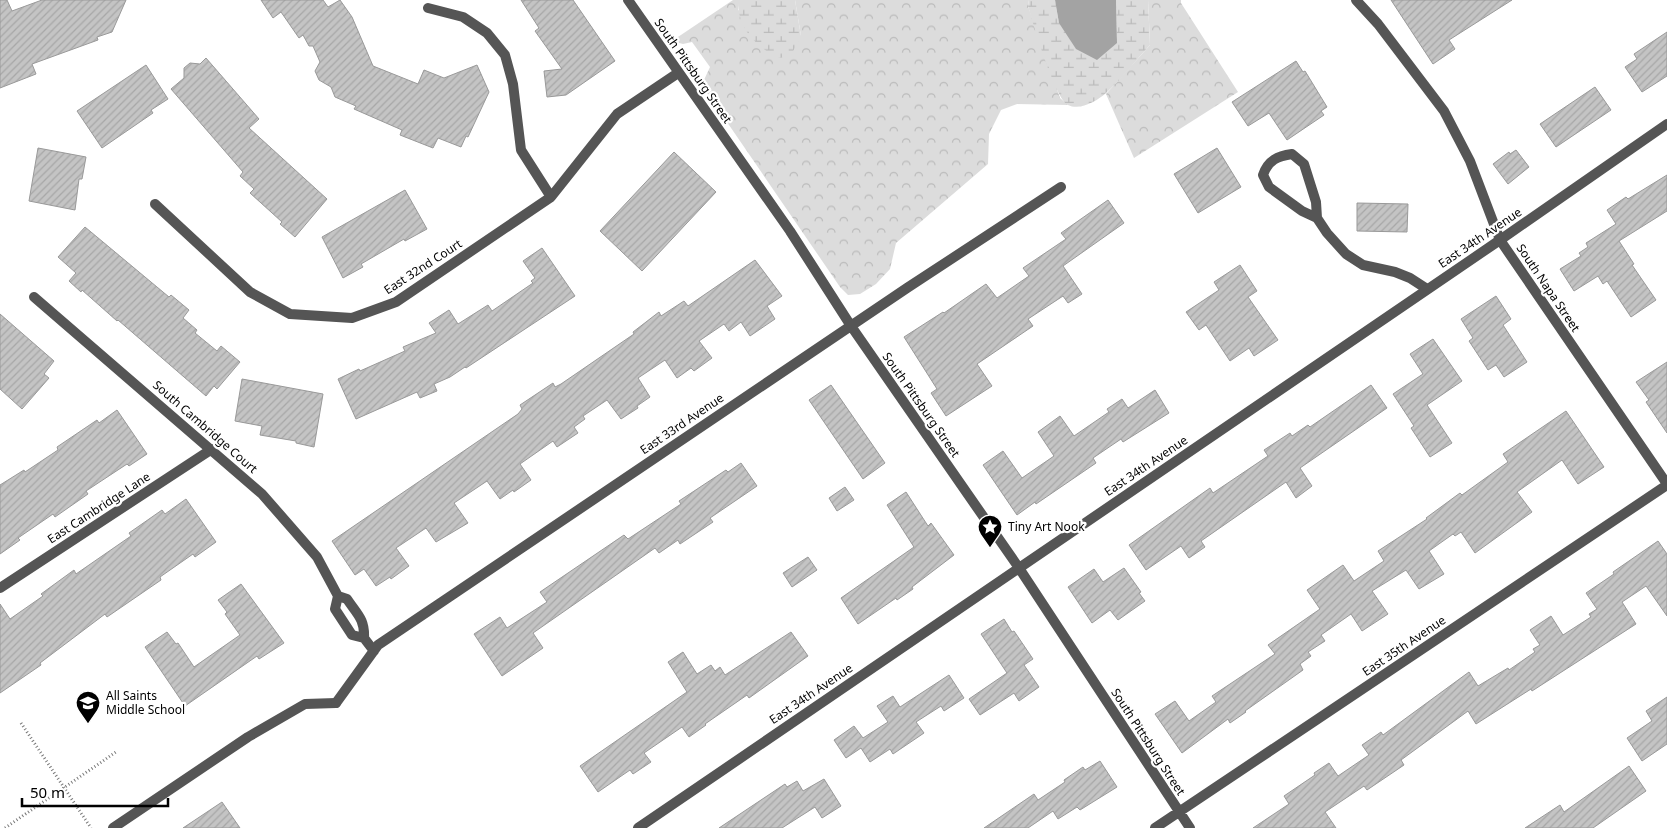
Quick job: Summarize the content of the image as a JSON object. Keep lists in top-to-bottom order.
{
  "streets": {
    "street": [
      "South Pittsburg Street",
      "East 34th Avenue",
      "East 32nd Court",
      "South Napa Street",
      "East 33rd Avenue",
      "South Cambridge Court",
      "East Cambridge Lane",
      "East 35th Avenue"
    ]
  },
  "crossings": [
    ["South Pittsburg Street", "East 34th Avenue"],
    ["South Pittsburg Street", "East 32nd Court"],
    ["South Pittsburg Street", "East 33rd Avenue"],
    ["South Pittsburg Street", "East 35th Avenue"],
    ["East 34th Avenue", "South Napa Street"],
    ["South Napa Street", "East 35th Avenue"],
    ["East 33rd Avenue", "South Cambridge Court"],
    ["South Cambridge Court", "East Cambridge Lane"]
  ],
  "places": {
    "place": ["Tiny Art Nook"],
    "school or university": ["All Saints Middle School"]
  },
  "scale_bar": "50 m"
}
